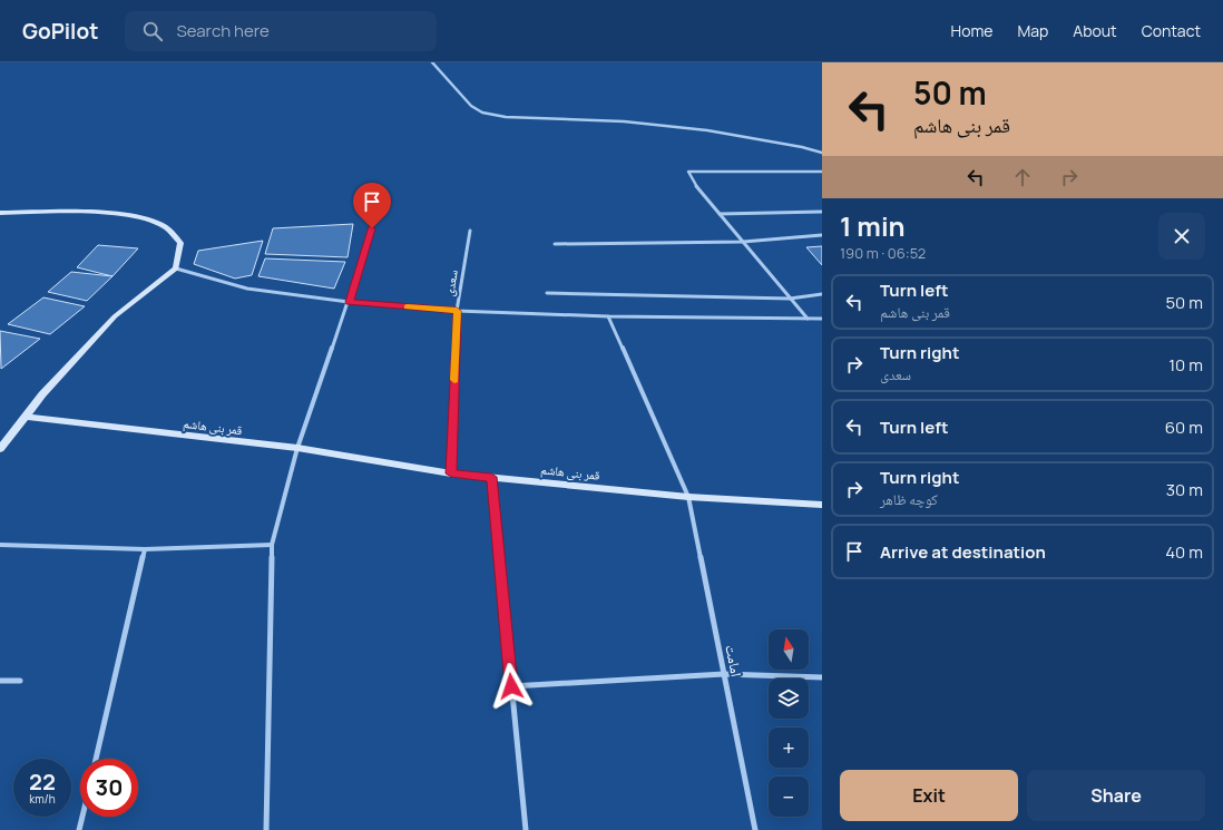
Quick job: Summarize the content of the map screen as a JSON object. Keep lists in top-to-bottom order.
{
  "streets": {
    "street": ["سعدی", "قمر بنی هاشم", "امامت"]
  },
  "crossings": [
    ["سعدی", "قمر بنی هاشم"],
    ["قمر بنی هاشم", "امامت"]
  ],
  "north": "top",
  "page": {
    "header": "GoPilot",
    "search": "Search here",
    "nav": [
      "Home",
      "Map",
      "About",
      "Contact"
    ],
    "turn": ["50 m", "قمر بنی هاشم"],
    "heading": ["1 min", "190 m · 06:52"],
    "list": [
      {
        "name": "Turn left",
        "note": "قمر بنی هاشم",
        "value": "50 m"
      },
      {
        "name": "Turn right",
        "note": "سعدی",
        "value": "10 m"
      },
      {
        "name": "Turn left",
        "value": "60 m"
      },
      {
        "name": "Turn right",
        "note": "کوچه ظاهر",
        "value": "30 m"
      },
      {
        "name": "Arrive at destination",
        "value": "40 m"
      }
    ],
    "map_buttons": ["+", "−"],
    "speed": "22 km/h",
    "limit": "30",
    "buttons": ["Exit", "Share"]
  }
}
